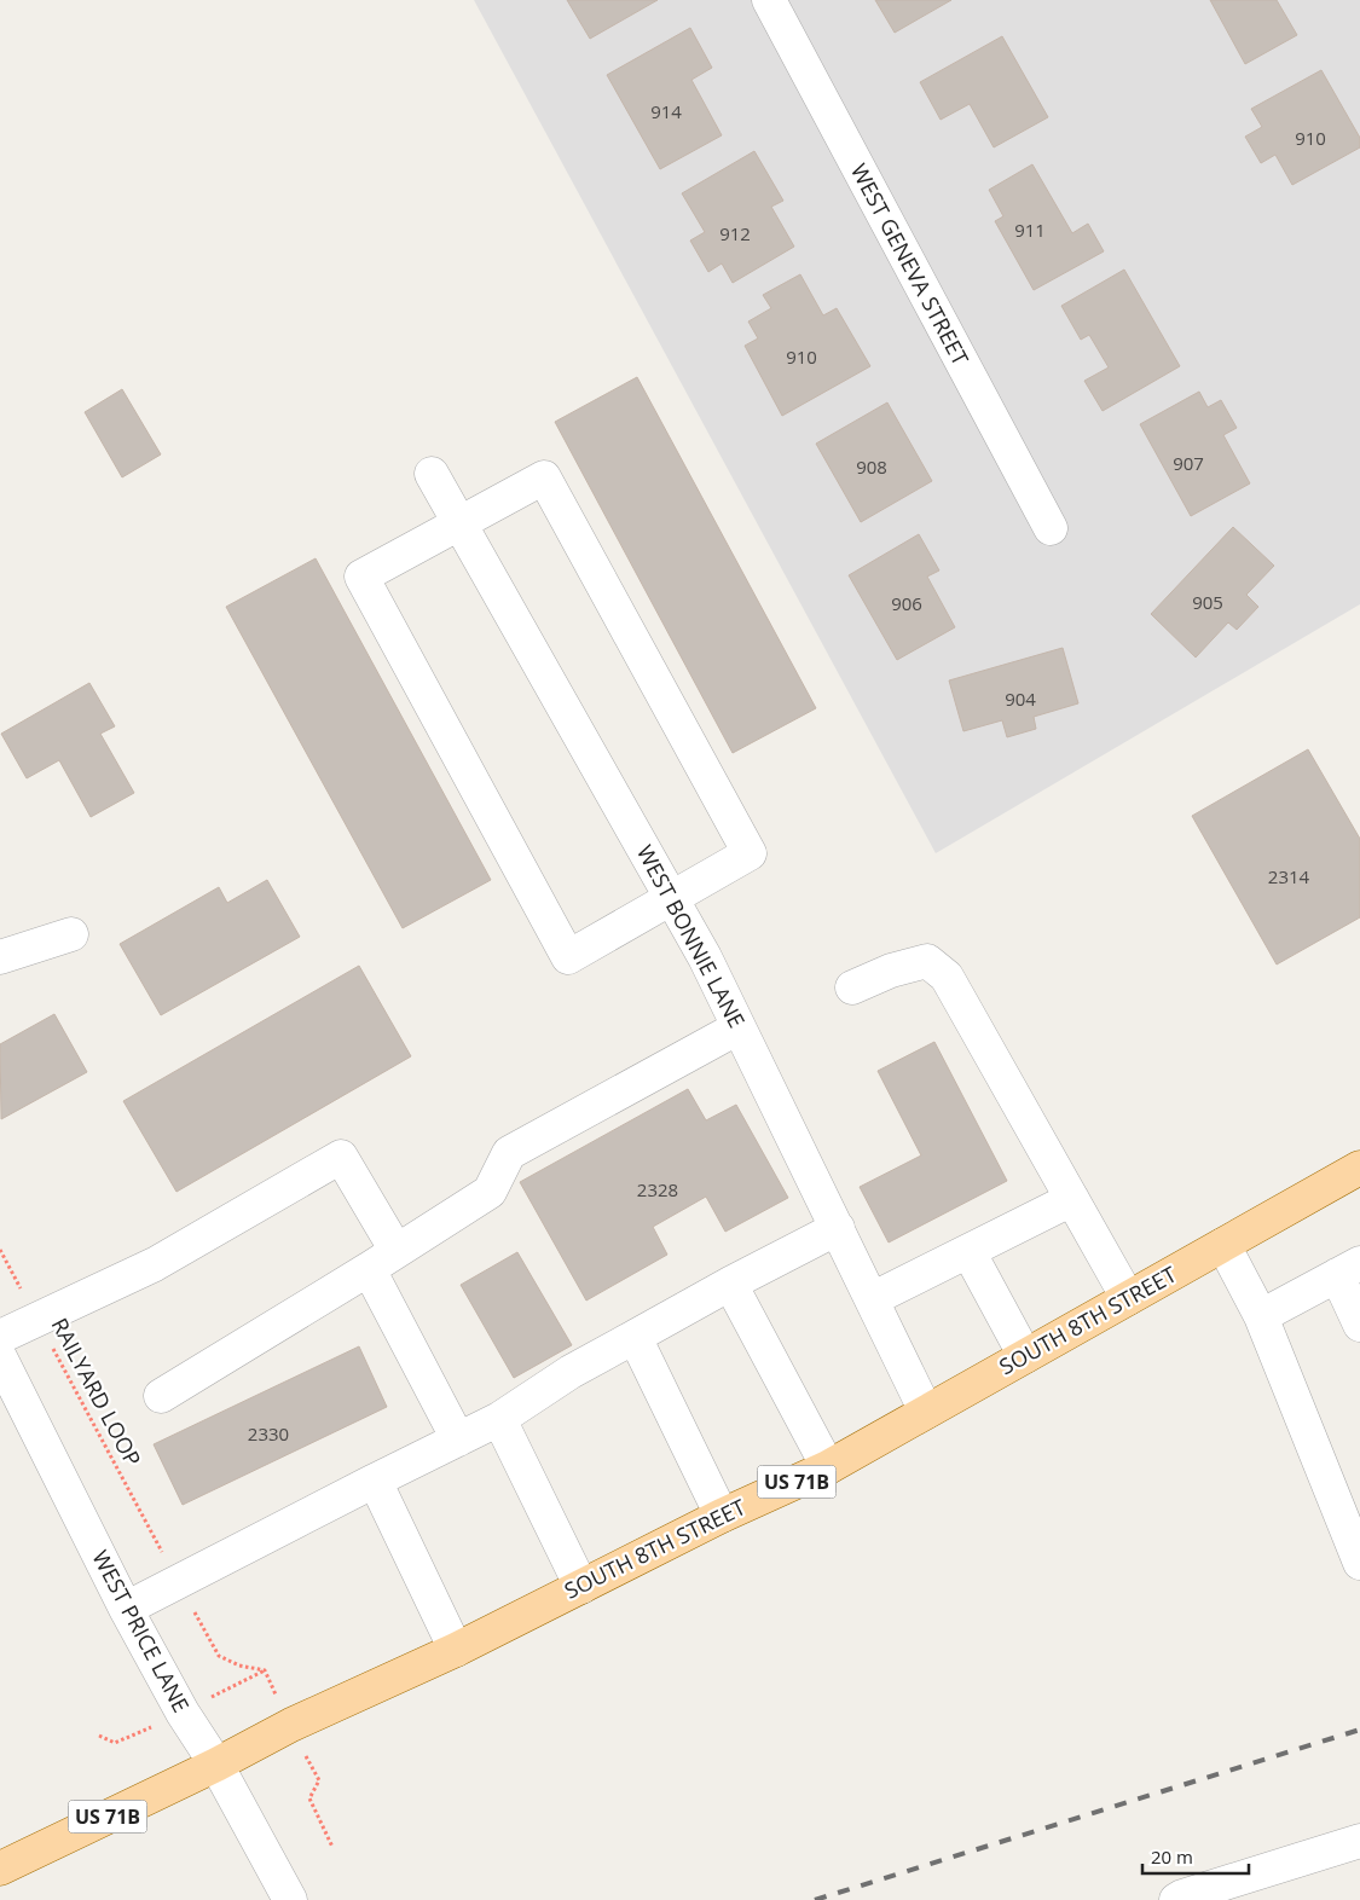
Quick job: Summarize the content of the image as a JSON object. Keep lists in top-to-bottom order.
{
  "streets": {
    "main road": ["SOUTH 8TH STREET", "US 71B"],
    "street": ["WEST GENEVA STREET", "WEST BONNIE LANE", "WEST PRICE LANE"],
    "path": ["RAILYARD LOOP"]
  },
  "crossings": [
    ["WEST BONNIE LANE", "SOUTH 8TH STREET"],
    ["SOUTH 8TH STREET", "WEST PRICE LANE"]
  ],
  "house_numbers": [
    "914",
    "910",
    "911",
    "912",
    "910",
    "907",
    "908",
    "905",
    "906",
    "904",
    "2314",
    "2328",
    "2330"
  ],
  "scale_bar": "20 m"
}
